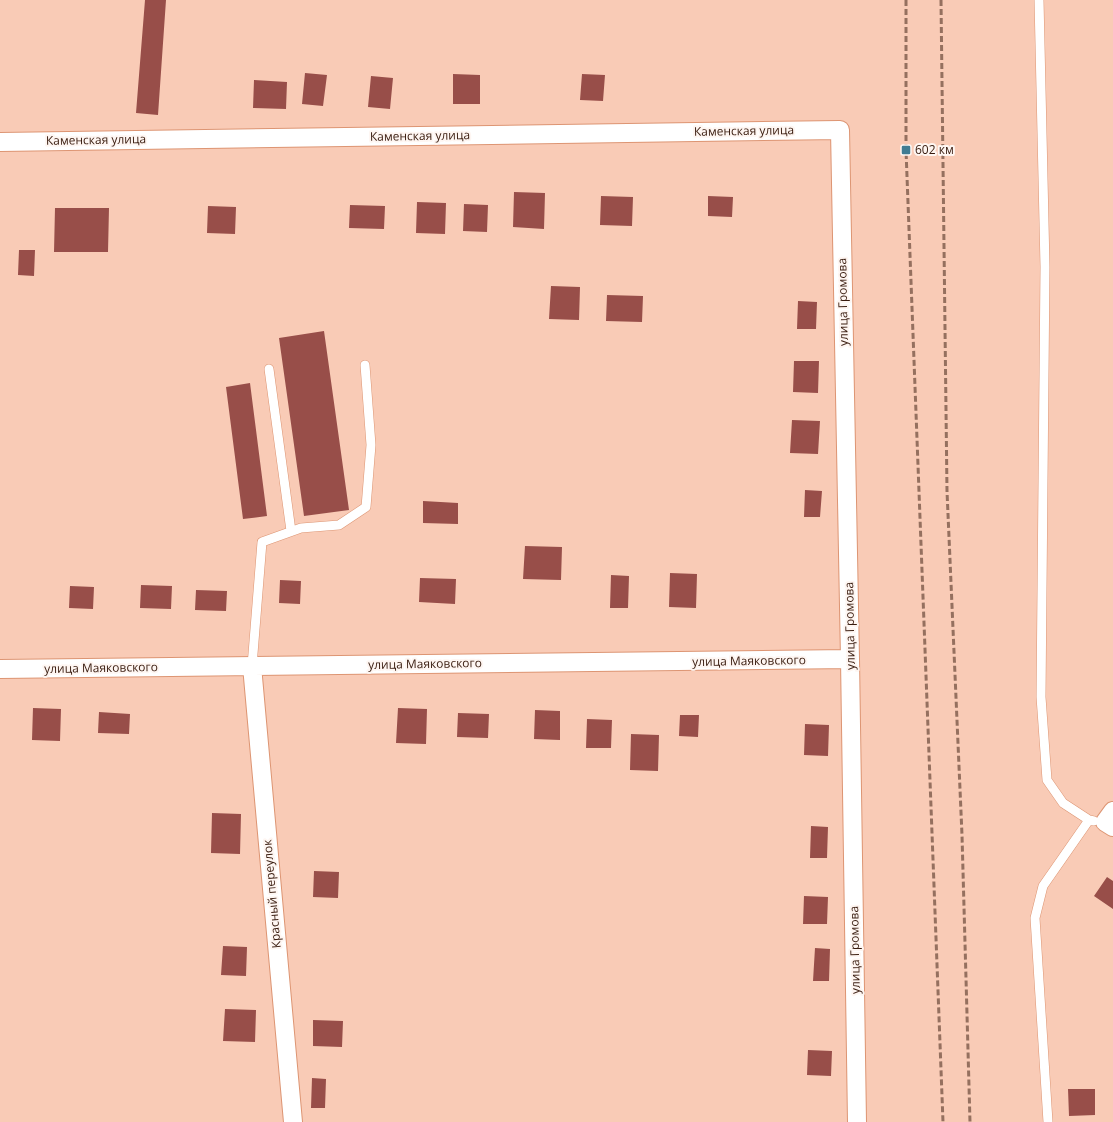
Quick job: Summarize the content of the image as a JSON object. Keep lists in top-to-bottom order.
{
  "streets": {
    "street": [
      "Каменская улица",
      "улица Громова",
      "улица Маяковского",
      "Красный переулок"
    ]
  },
  "crossings": [
    ["Каменская улица", "улица Громова"],
    ["улица Громова", "улица Маяковского"],
    ["улица Маяковского", "Красный переулок"]
  ],
  "places": {
    "transit": ["602 км"]
  }
}
